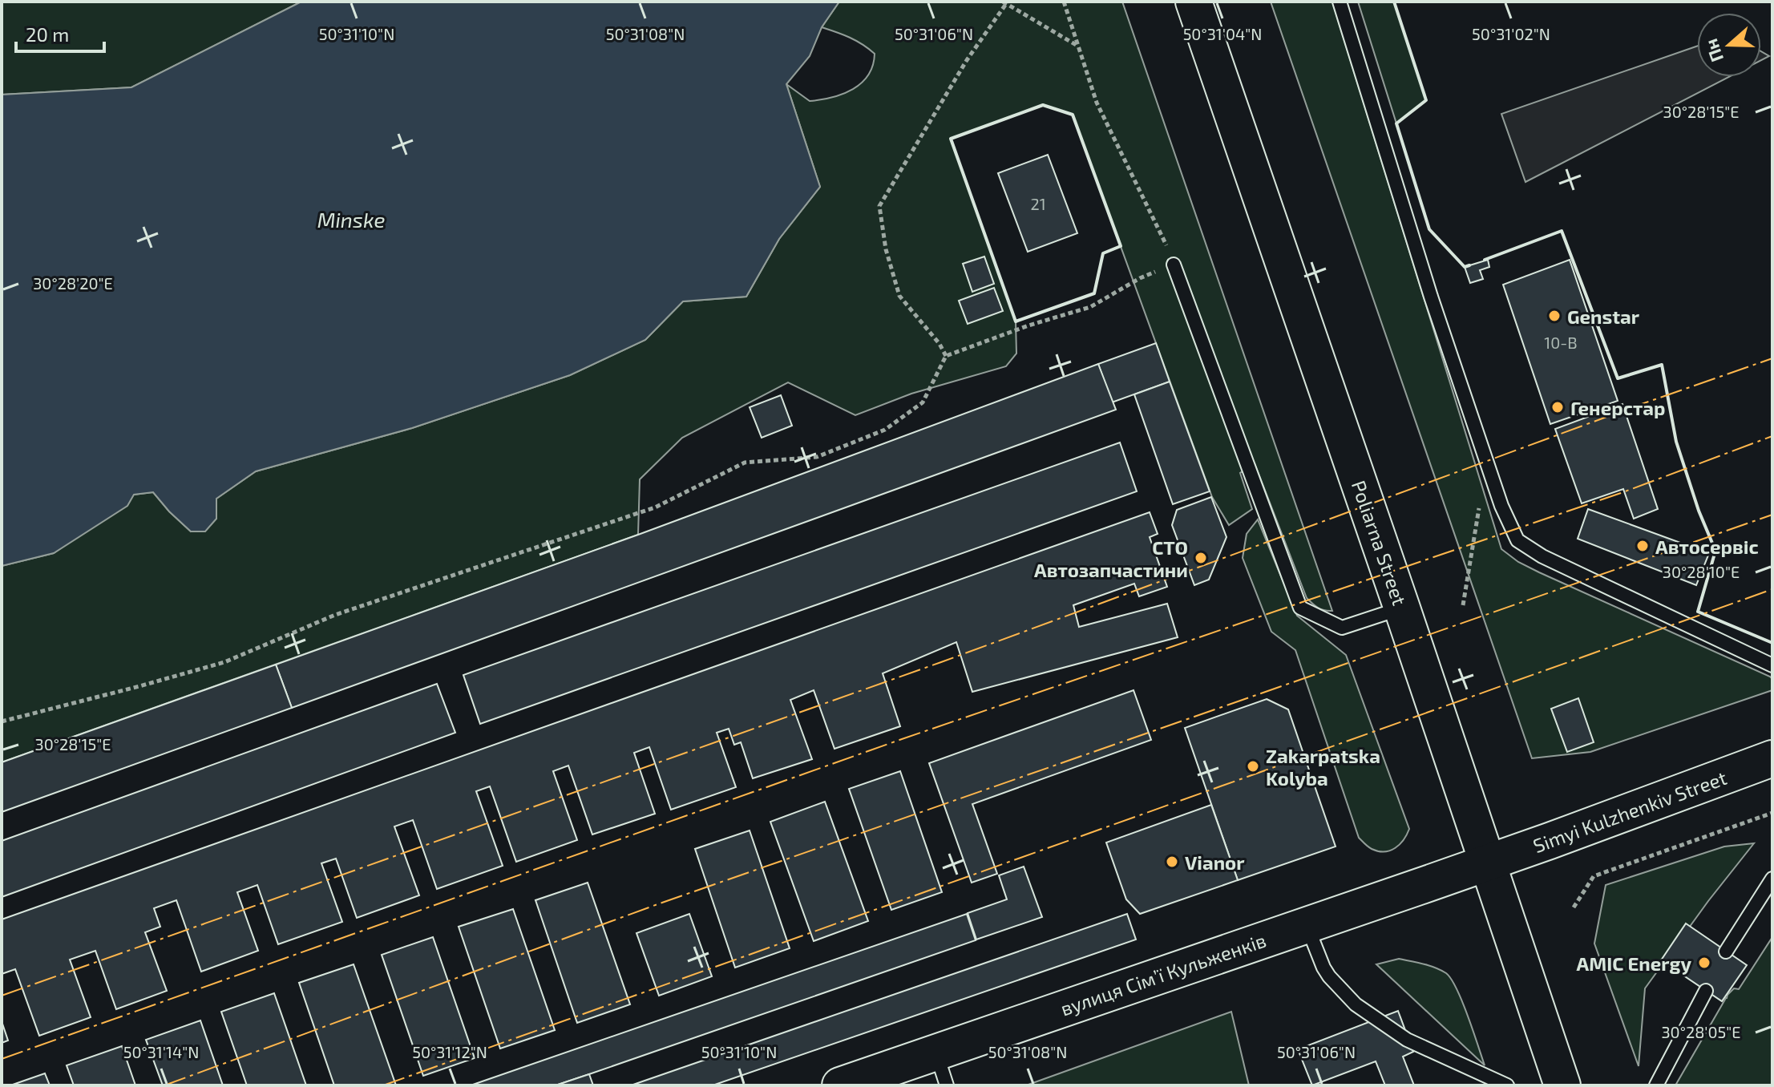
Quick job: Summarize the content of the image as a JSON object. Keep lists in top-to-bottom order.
{
  "streets": {
    "main road": ["Poliarna Street", "Simyi Kulzhenkiv Street", "вулиця Сімʼї Кульженків"]
  },
  "crossings": [
    ["Poliarna Street", "Simyi Kulzhenkiv Street"],
    ["Poliarna Street", "вулиця Сімʼї Кульженків"],
    ["Simyi Kulzhenkiv Street", "вулиця Сімʼї Кульженків"]
  ],
  "water": ["Minske"],
  "places": [
    "Genstar",
    "Генерстар",
    "Автосервіс",
    "СТО Автозапчастини",
    "Zakarpatska Kolyba",
    "Vianor",
    "AMIC Energy"
  ],
  "house_numbers": ["21", "10-В"],
  "scale_bar": "20 m",
  "north": "left",
  "coordinates": [
    "50°31'10\"N",
    "50°31'08\"N",
    "50°31'06\"N",
    "50°31'04\"N",
    "50°31'02\"N",
    "30°28'15\"E",
    "30°28'20\"E",
    "30°28'10\"E",
    "30°28'05\"E",
    "50°31'14\"N",
    "50°31'12\"N"
  ]
}
